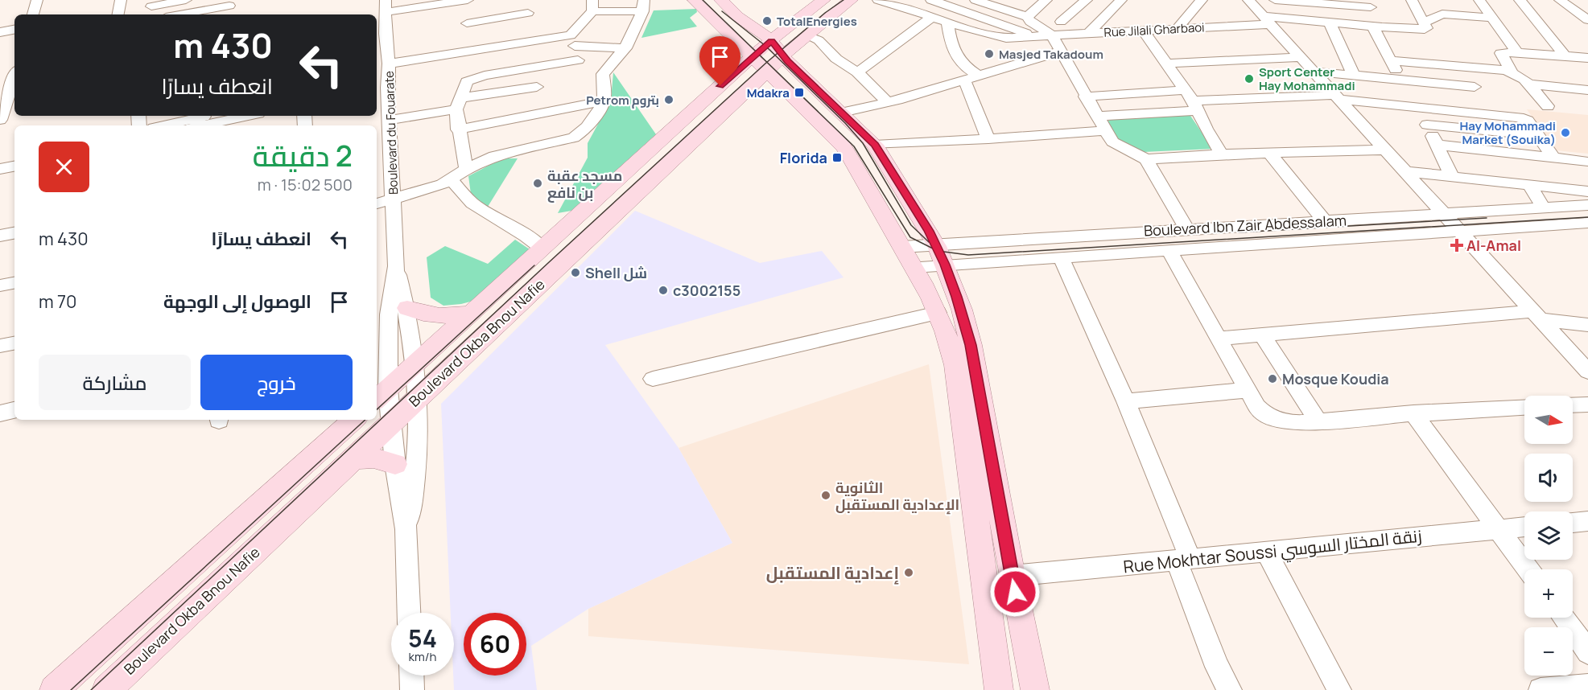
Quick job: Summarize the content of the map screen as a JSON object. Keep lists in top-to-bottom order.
{
  "streets": {
    "main road": ["Boulevard Okba Bnou Nafie"],
    "street": [
      "Rue Jilali Gharbaoi",
      "Boulevard du Fouarate",
      "Boulevard Ibn Zair Abdessalam",
      "Rue Mokhtar Soussi زنقة المختار السوسي"
    ]
  },
  "crossings": [
    ["Boulevard du Fouarate", "Boulevard Okba Bnou Nafie"]
  ],
  "places": {
    "other": [
      "TotalEnergies",
      "Masjed Takadoum",
      "Sport Center Hay Mohammadi",
      "Petrom بتروم",
      "Hay Mohammadi Market (Souika)",
      "مسجد عقبة بن نافع",
      "Shell شل",
      "c3002155",
      "Mosque Koudia",
      "الثانوية الإعدادية المستقبل",
      "إعدادية المستقبل"
    ],
    "transit": ["Mdakra", "Florida"],
    "health": ["Al-Amal"]
  },
  "north": "right",
  "page": {
    "turn": ["430 m", "انعطف يسارًا"],
    "heading": ["2 دقيقة", "500 m · 15:02"],
    "list": [
      {
        "name": "انعطف يسارًا",
        "value": "430 m"
      },
      {
        "name": "الوصول إلى الوجهة",
        "value": "70 m"
      }
    ],
    "buttons": ["خروج", "مشاركة"],
    "map_buttons": ["+", "−"],
    "speed": "54 km/h",
    "limit": "60"
  }
}
